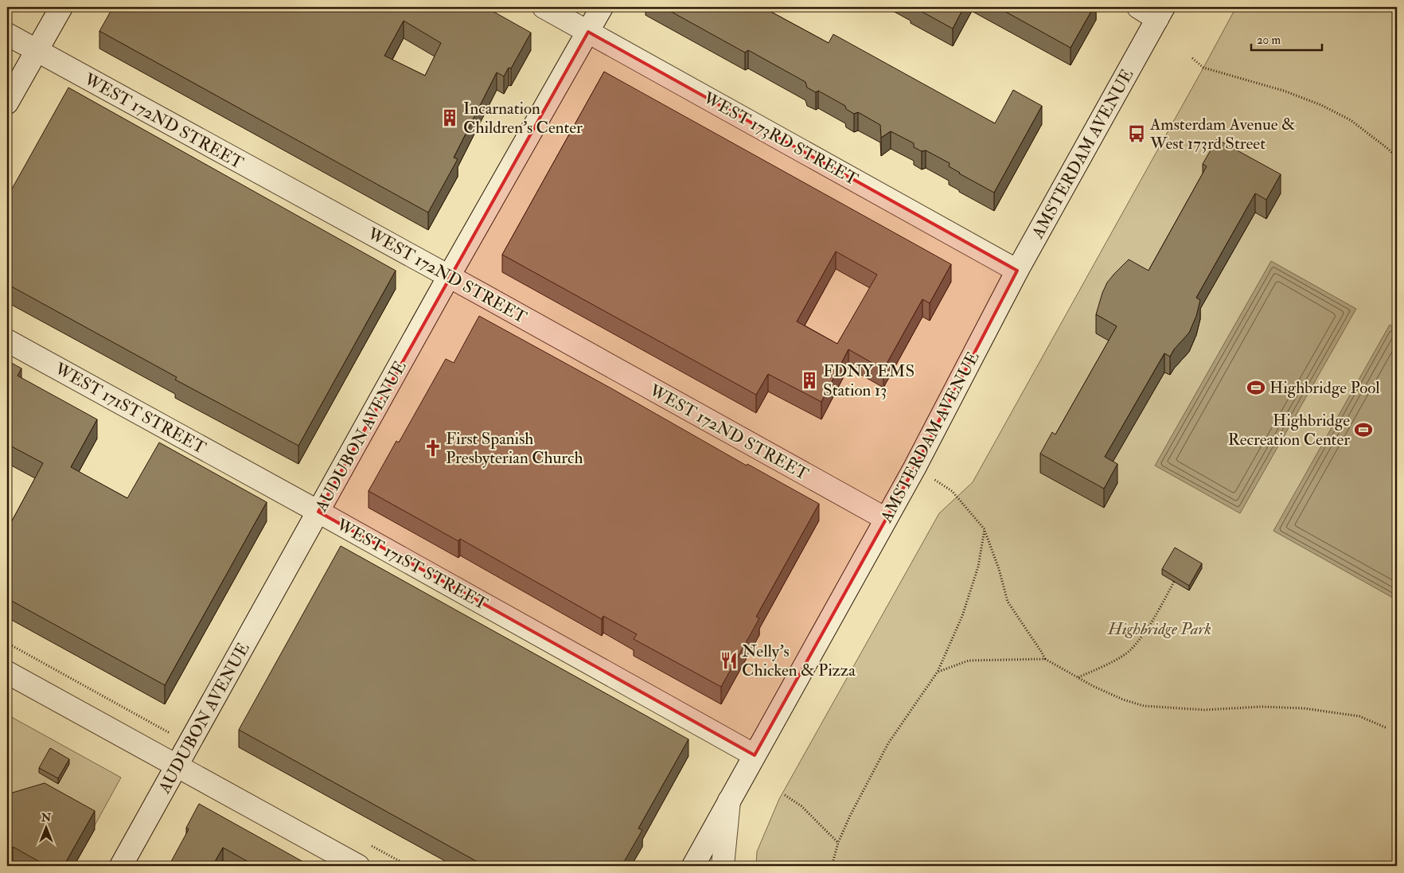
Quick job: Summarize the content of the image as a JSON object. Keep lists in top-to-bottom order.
{
  "streets": {
    "street": [
      "WEST 172ND STREET",
      "WEST 173RD STREET",
      "AMSTERDAM AVENUE",
      "WEST 171ST STREET",
      "AUDUBON AVENUE"
    ]
  },
  "crossings": [
    ["WEST 172ND STREET", "AMSTERDAM AVENUE"],
    ["WEST 172ND STREET", "AUDUBON AVENUE"],
    ["WEST 173RD STREET", "AMSTERDAM AVENUE"],
    ["WEST 173RD STREET", "AUDUBON AVENUE"],
    ["AMSTERDAM AVENUE", "WEST 171ST STREET"],
    ["WEST 171ST STREET", "AUDUBON AVENUE"]
  ],
  "parks": ["Highbridge Park"],
  "places": {
    "building": ["Incarnation Children's Center", "FDNY EMS Station 13"],
    "bus stop": ["Amsterdam Avenue & West 173rd Street"],
    "sports": ["Highbridge Pool", "Highbridge Recreation Center"],
    "church": ["First Spanish Presbyterian Church"],
    "restaurant": ["Nelly’s Chicken & Pizza"]
  },
  "scale_bar": "20 m",
  "north": "top"
}
